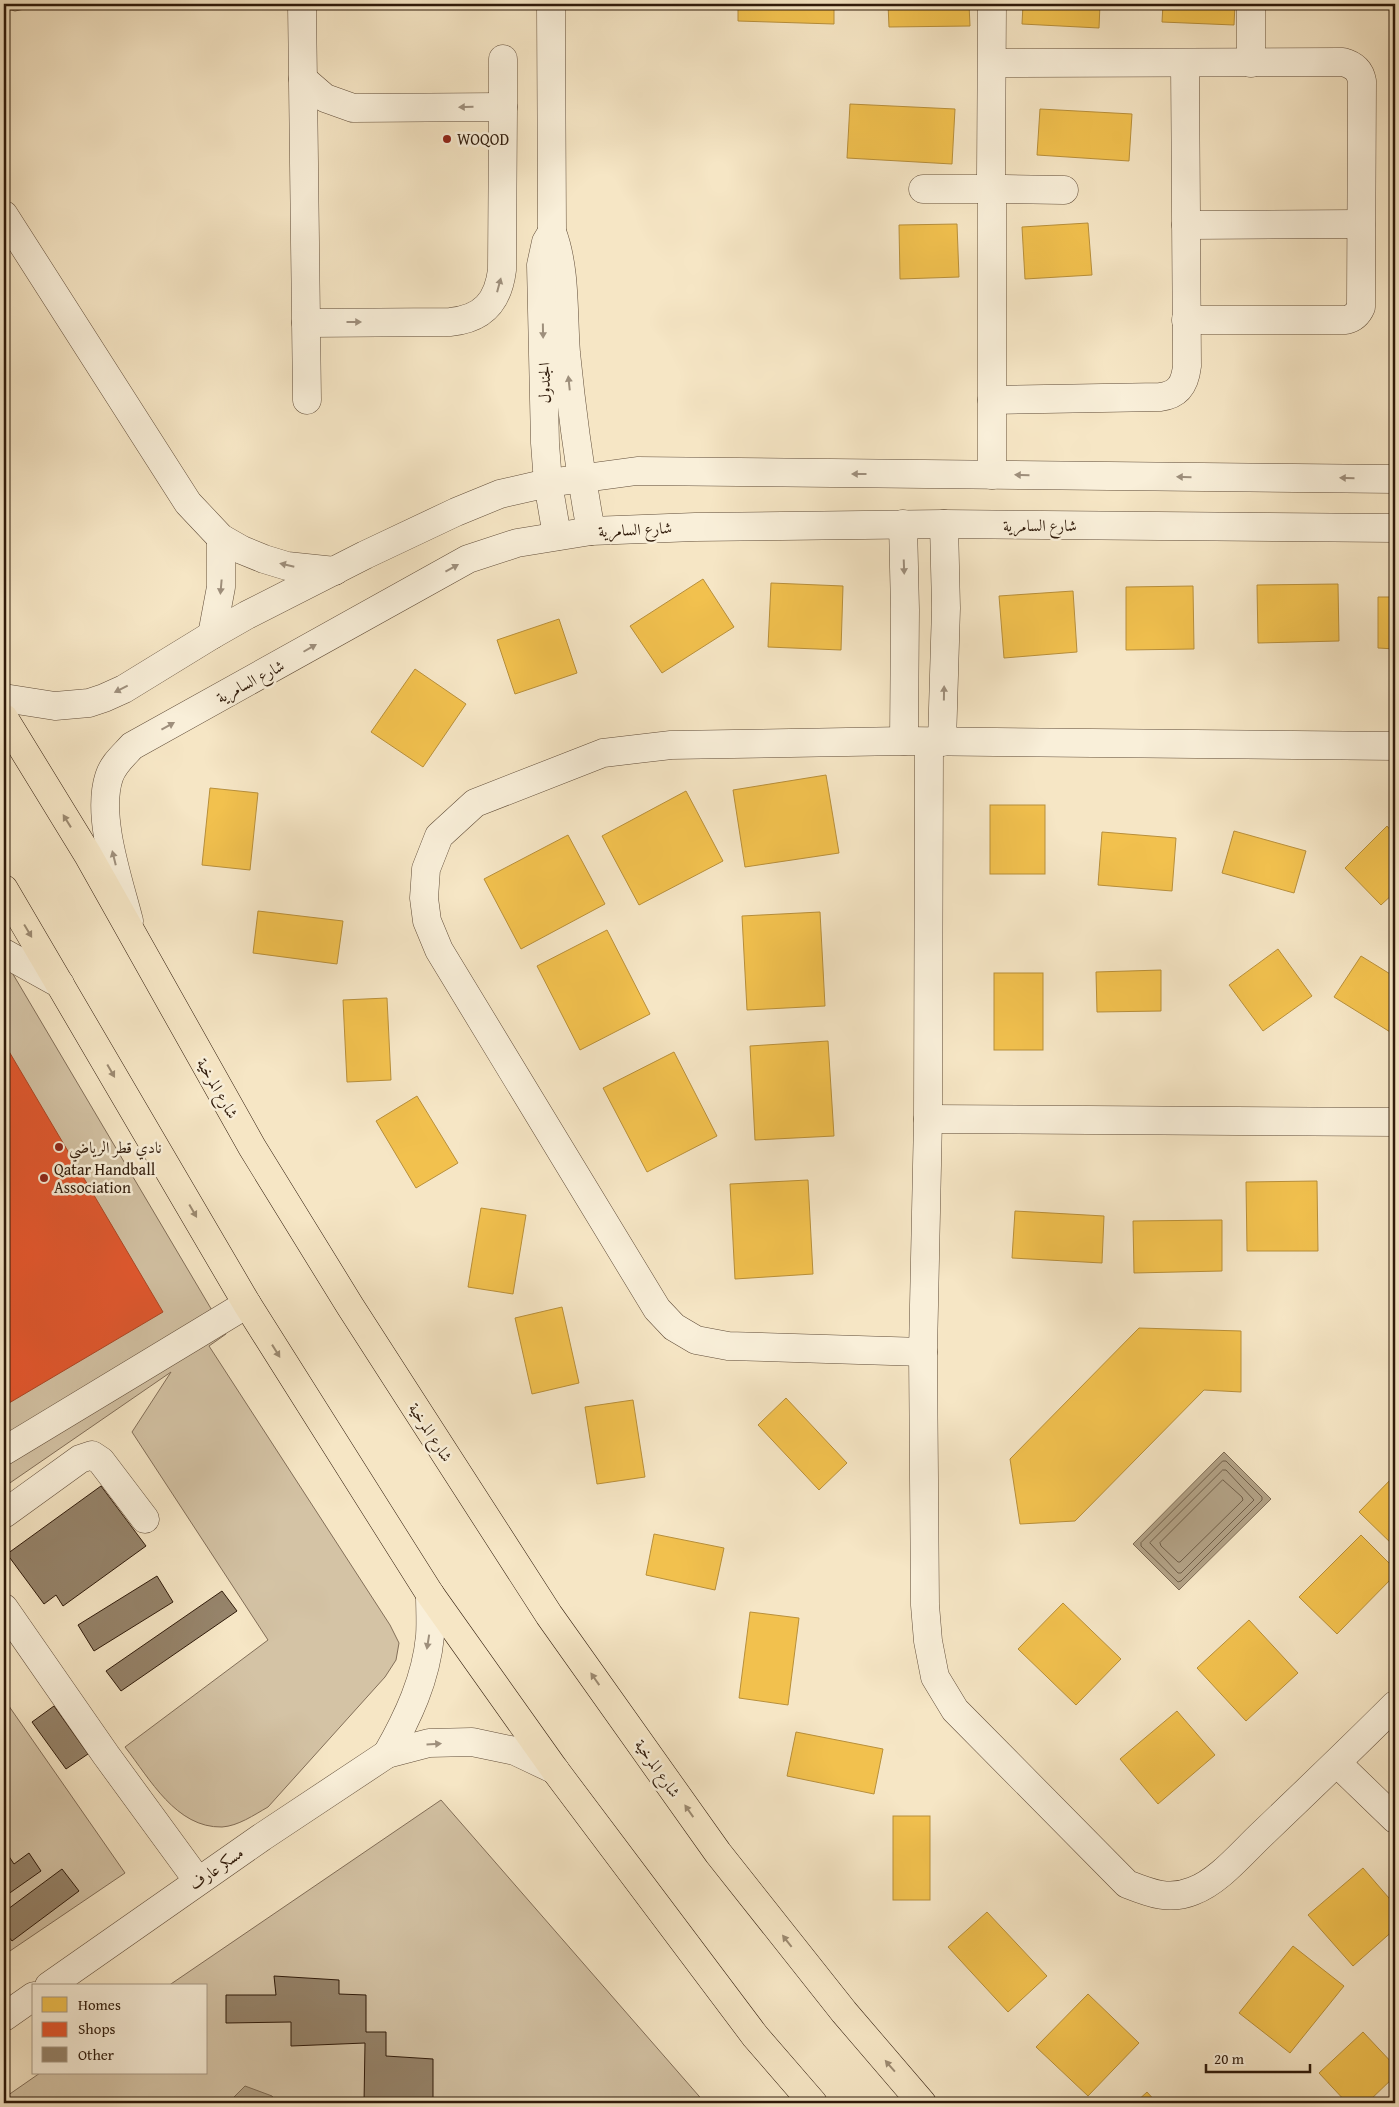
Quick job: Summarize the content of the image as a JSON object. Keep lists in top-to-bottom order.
{
  "streets": {
    "highway": ["شارع المرخية"],
    "street": ["الجندول", "شارع السامرية", "مسكر عارف"]
  },
  "crossings": [
    ["الجندول", "شارع السامرية"],
    ["شارع السامرية", "شارع المرخية"]
  ],
  "places": ["WOQOD", "نادي قطر الرياضي", "Qatar Handball Association"],
  "legend": ["Homes", "Shops", "Other"],
  "scale_bar": "20 m"
}
